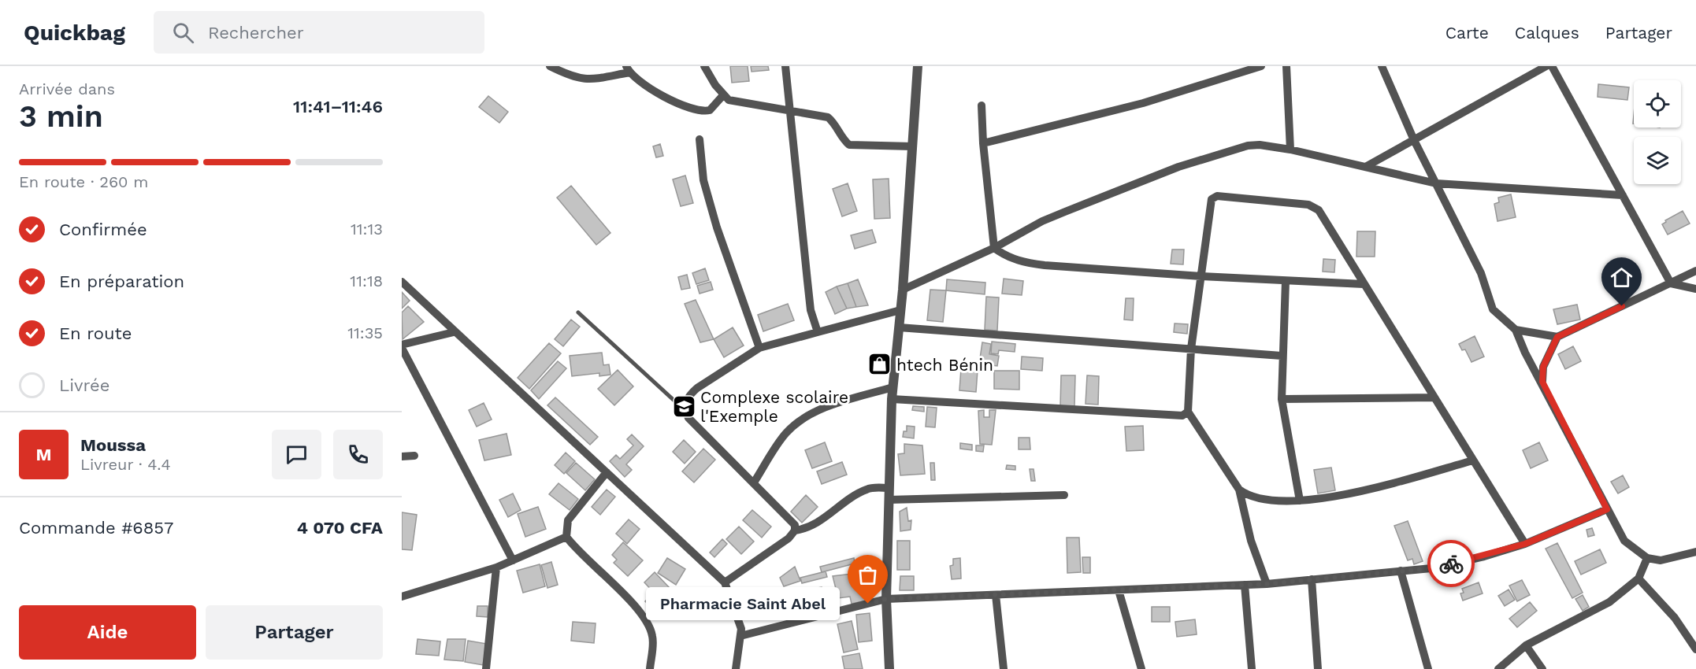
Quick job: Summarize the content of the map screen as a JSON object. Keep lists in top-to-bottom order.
{
  "places": {
    "shop": ["htech Bénin"],
    "school or university": ["Complexe scolaire l'Exemple"],
    "other": ["Pharmacie Saint Abel"]
  },
  "page": {
    "header": "Quickbag",
    "search": "Rechercher",
    "nav": ["Carte", "Calques", "Partager"],
    "heading": ["3 min", "Arrivée dans", "11:41–11:46"],
    "panel": [
      "Moussa",
      "Livreur · 4.4",
      "Commande #6857",
      "4 070 CFA"
    ],
    "bar": "En route · 260 m",
    "list": [
      ["Confirmée", "11:13"],
      ["En préparation", "11:18"],
      ["En route", "11:35"],
      "Livrée"
    ],
    "round": "M",
    "bubble": "Pharmacie Saint Abel",
    "buttons": ["Aide", "Partager"]
  }
}
